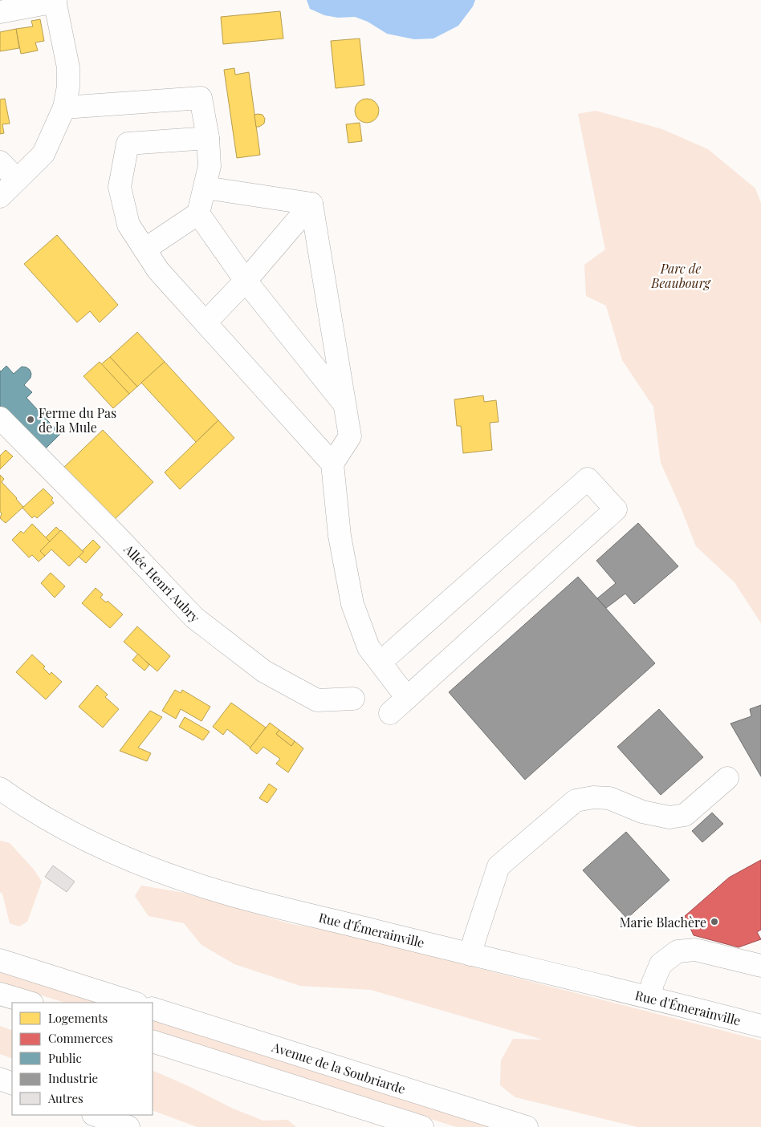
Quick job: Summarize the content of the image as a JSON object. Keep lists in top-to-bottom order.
{
  "streets": {
    "street": ["Allée Henri Aubry", "Rue d'Émerainville", "Avenue de la Soubriarde"]
  },
  "parks": ["Parc de Beaubourg"],
  "places": ["Ferme du Pas de la Mule", "Marie Blachère"],
  "legend": [
    "Logements",
    "Commerces",
    "Public",
    "Industrie",
    "Autres"
  ]
}
